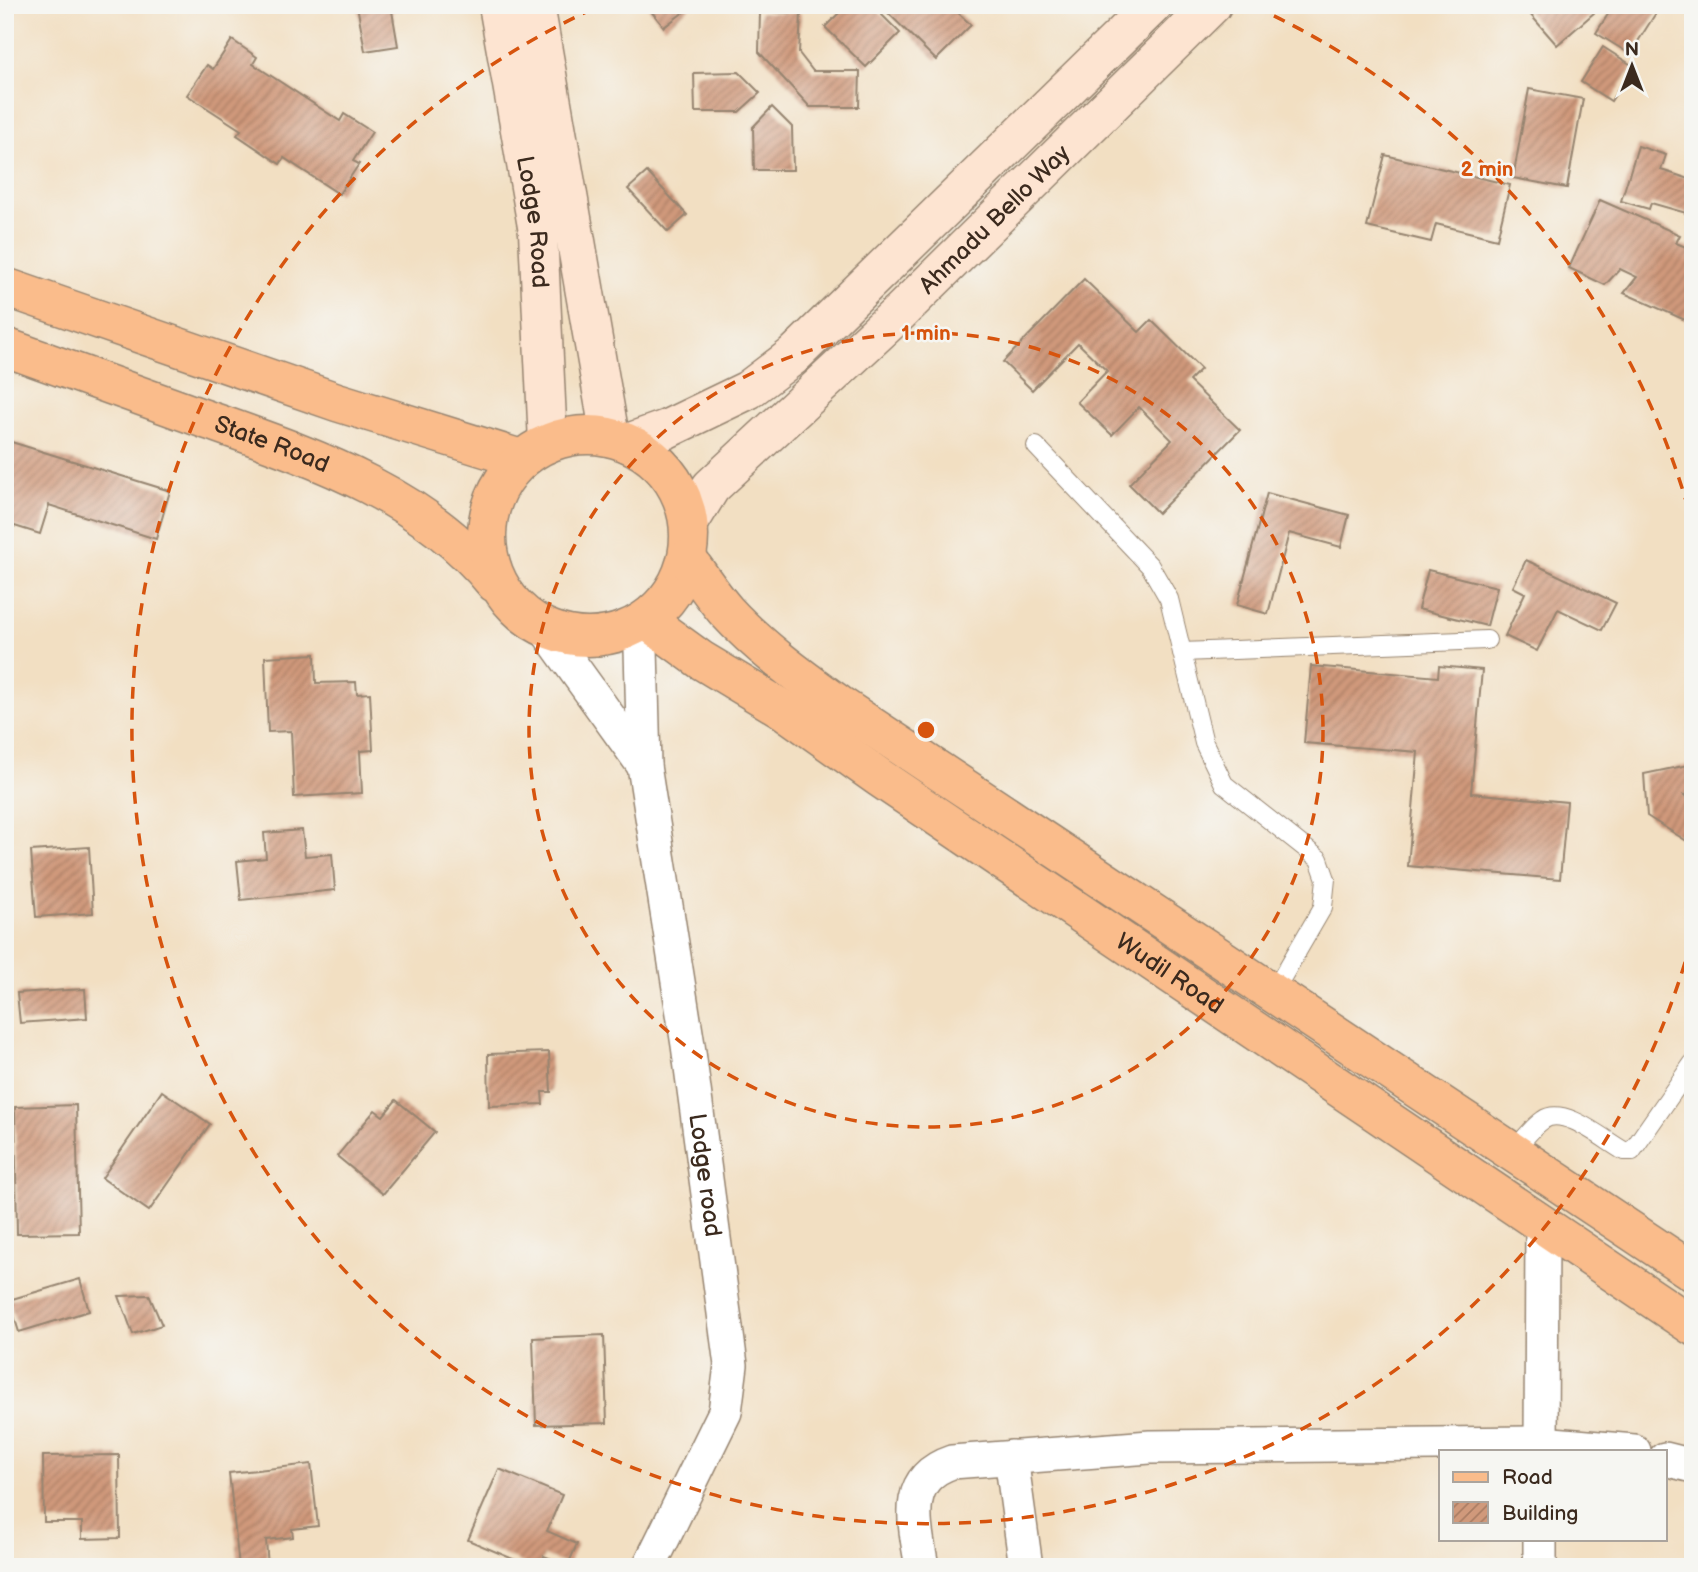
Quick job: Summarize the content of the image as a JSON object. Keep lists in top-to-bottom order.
{
  "streets": {
    "main road": [
      "Ahmadu Bello Way",
      "Lodge Road",
      "State Road",
      "Wudil Road"
    ],
    "street": ["Lodge road"]
  },
  "crossings": [
    ["Ahmadu Bello Way", "Lodge Road"],
    ["Ahmadu Bello Way", "State Road"],
    ["Ahmadu Bello Way", "Wudil Road"],
    ["Ahmadu Bello Way", "Lodge road"],
    ["Lodge Road", "State Road"],
    ["Lodge Road", "Wudil Road"],
    ["Lodge Road", "Lodge road"],
    ["State Road", "Wudil Road"],
    ["State Road", "Lodge road"],
    ["Wudil Road", "Lodge road"]
  ],
  "legend": ["Road", "Building"],
  "north": "top",
  "rings": ["2 min", "1 min"]
}
